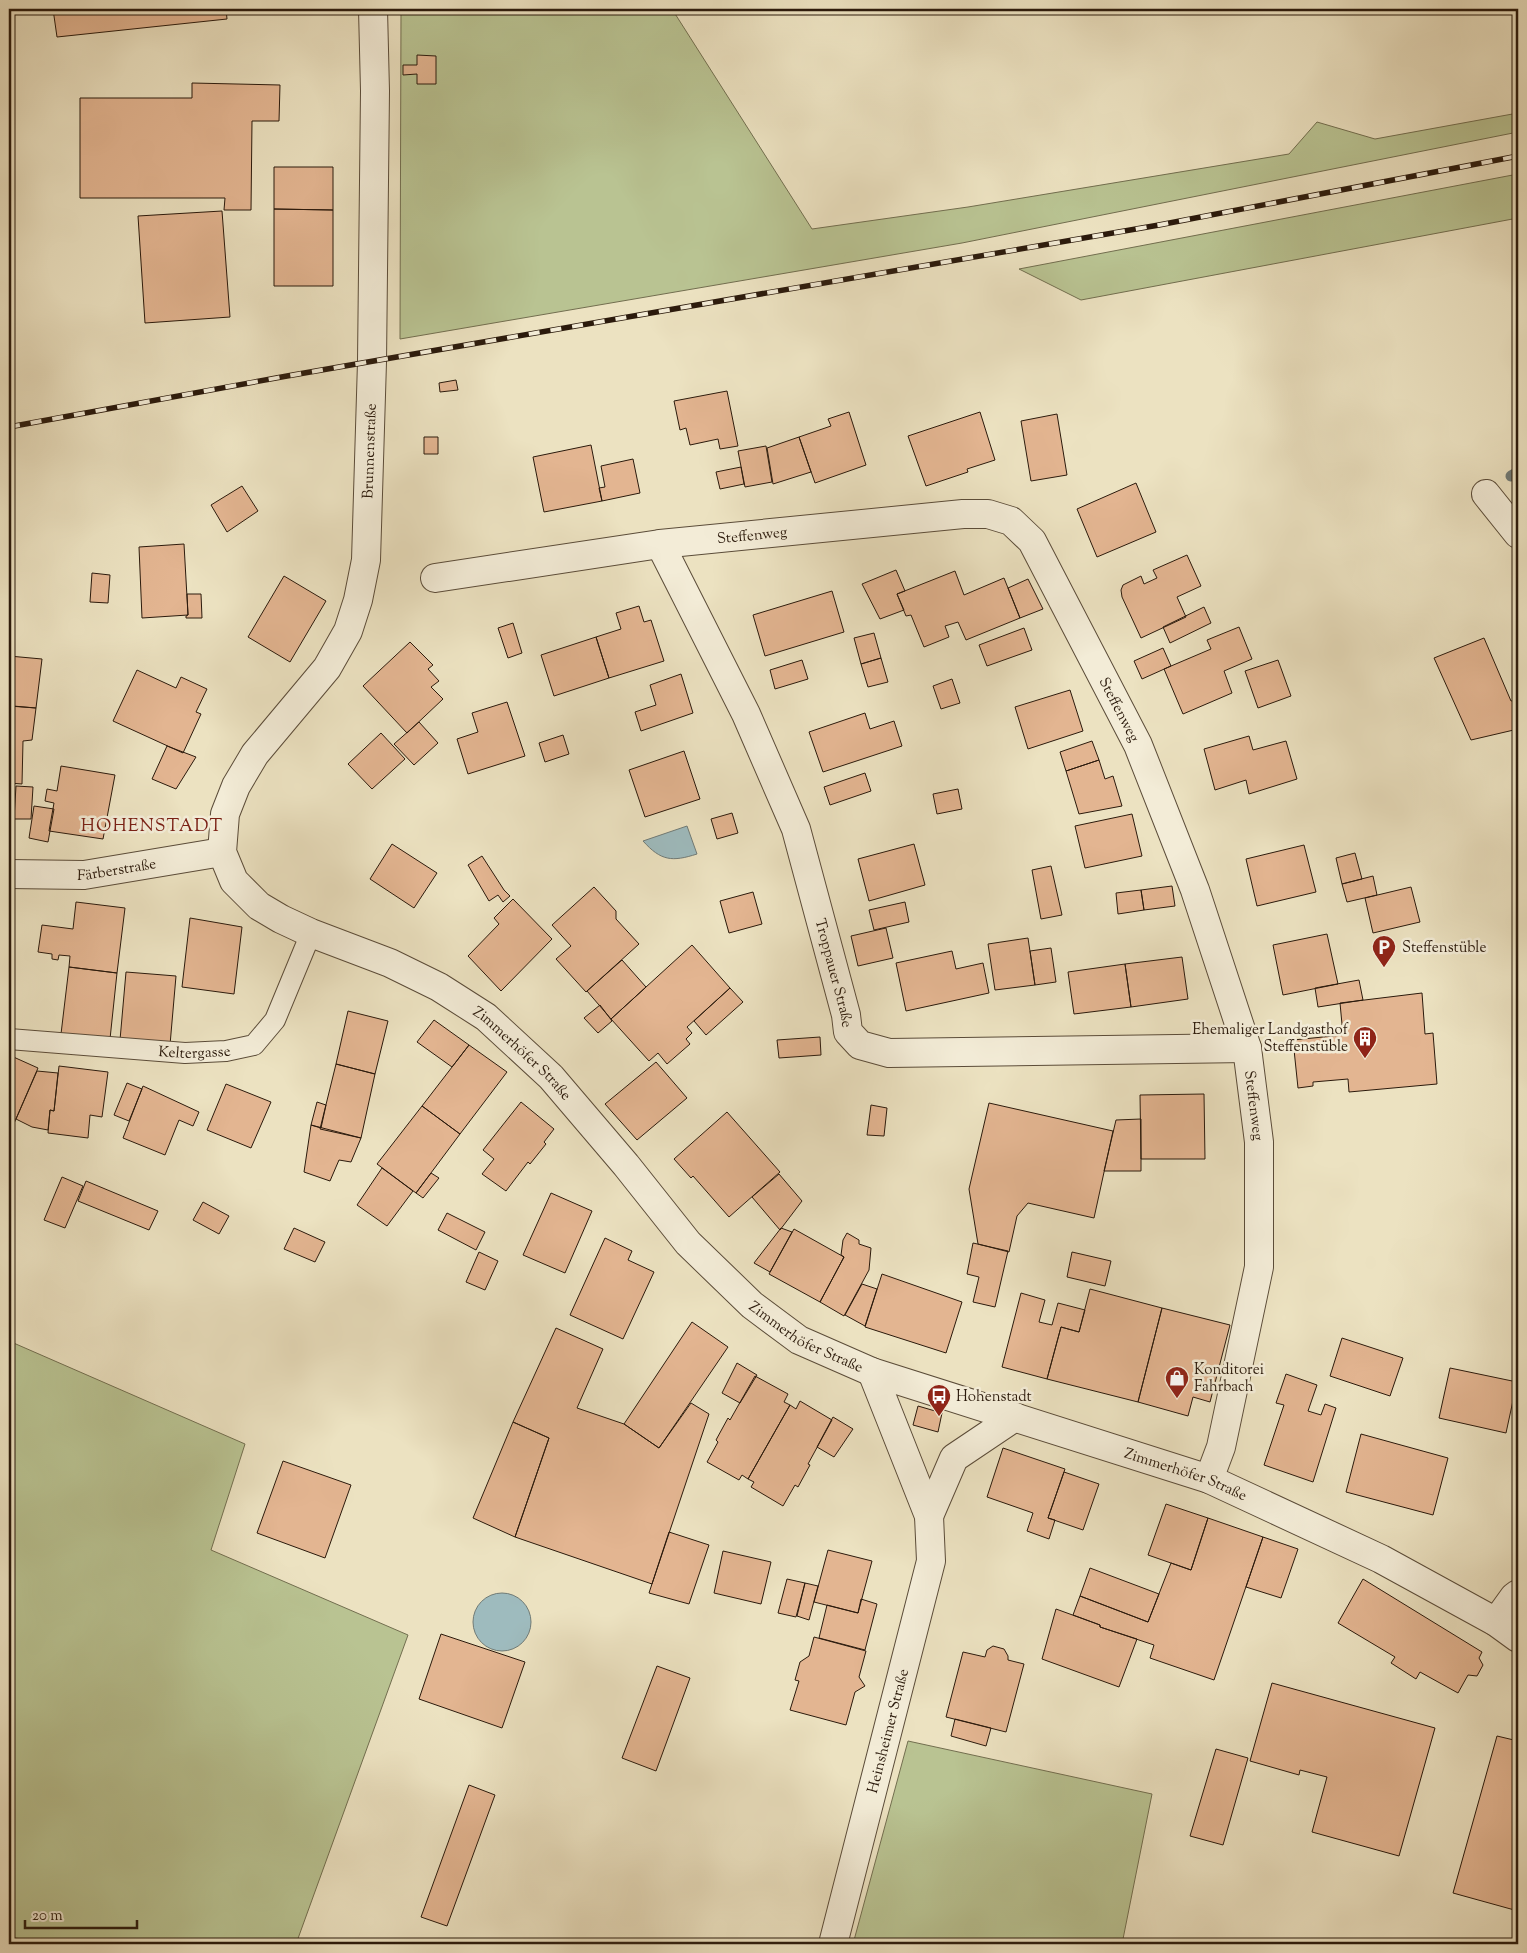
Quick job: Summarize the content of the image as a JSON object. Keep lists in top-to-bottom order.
{
  "streets": {
    "street": [
      "Brunnenstraße",
      "Steffenweg",
      "Färberstraße",
      "Troppauer Straße",
      "Zimmerhöfer Straße",
      "Heinsheimer Straße"
    ],
    "lane": ["Keltergasse"]
  },
  "crossings": [
    ["Brunnenstraße", "Färberstraße"],
    ["Brunnenstraße", "Zimmerhöfer Straße"],
    ["Steffenweg", "Troppauer Straße"],
    ["Steffenweg", "Zimmerhöfer Straße"],
    ["Färberstraße", "Zimmerhöfer Straße"],
    ["Keltergasse", "Zimmerhöfer Straße"],
    ["Zimmerhöfer Straße", "Heinsheimer Straße"]
  ],
  "districts": ["HOHENSTADT"],
  "places": {
    "parking": ["Steffenstüble"],
    "building": ["Ehemaliger Landgasthof Steffenstüble"],
    "shop": ["Konditorei Fahrbach"],
    "bus stop": ["Hohenstadt"]
  },
  "scale_bar": "20 m"
}
